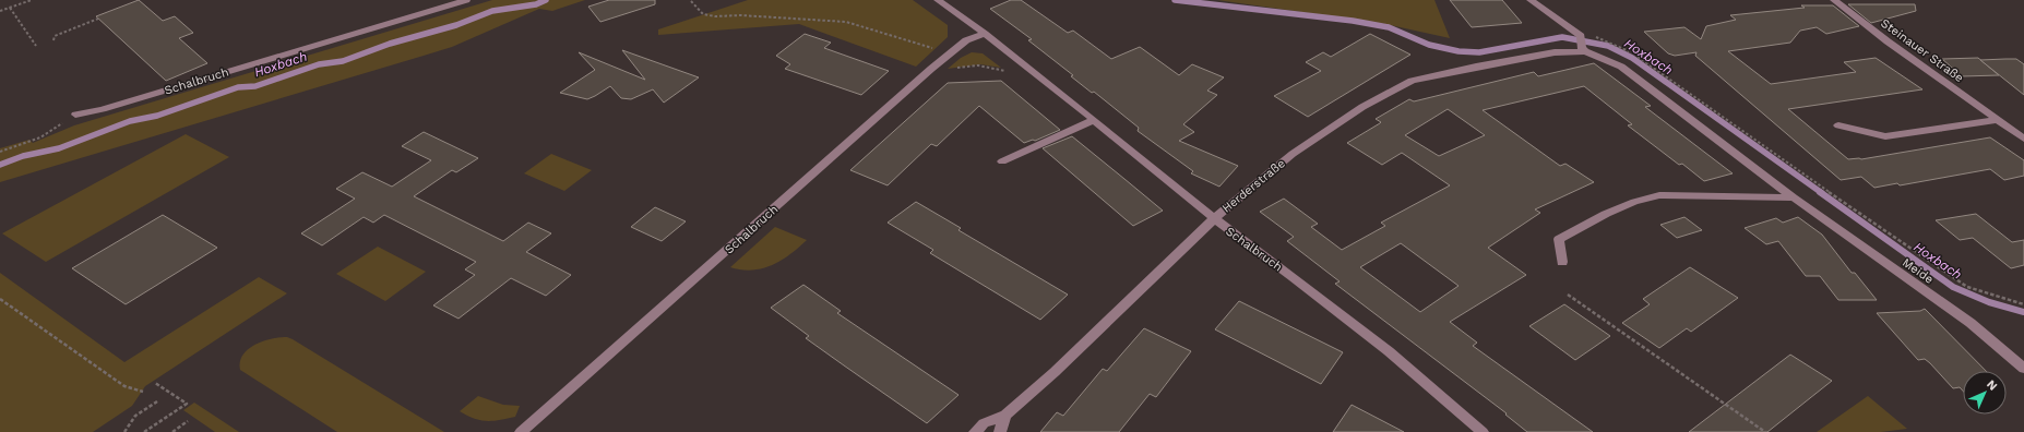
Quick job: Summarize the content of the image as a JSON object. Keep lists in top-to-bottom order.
{
  "streets": {
    "street": [
      "Steinauer Straße",
      "Schalbruch",
      "Herderstraße",
      "Meide"
    ]
  },
  "crossings": [
    ["Schalbruch", "Herderstraße"],
    ["Herderstraße", "Meide"]
  ],
  "water": ["Hoxbach"],
  "north": "top right"
}
